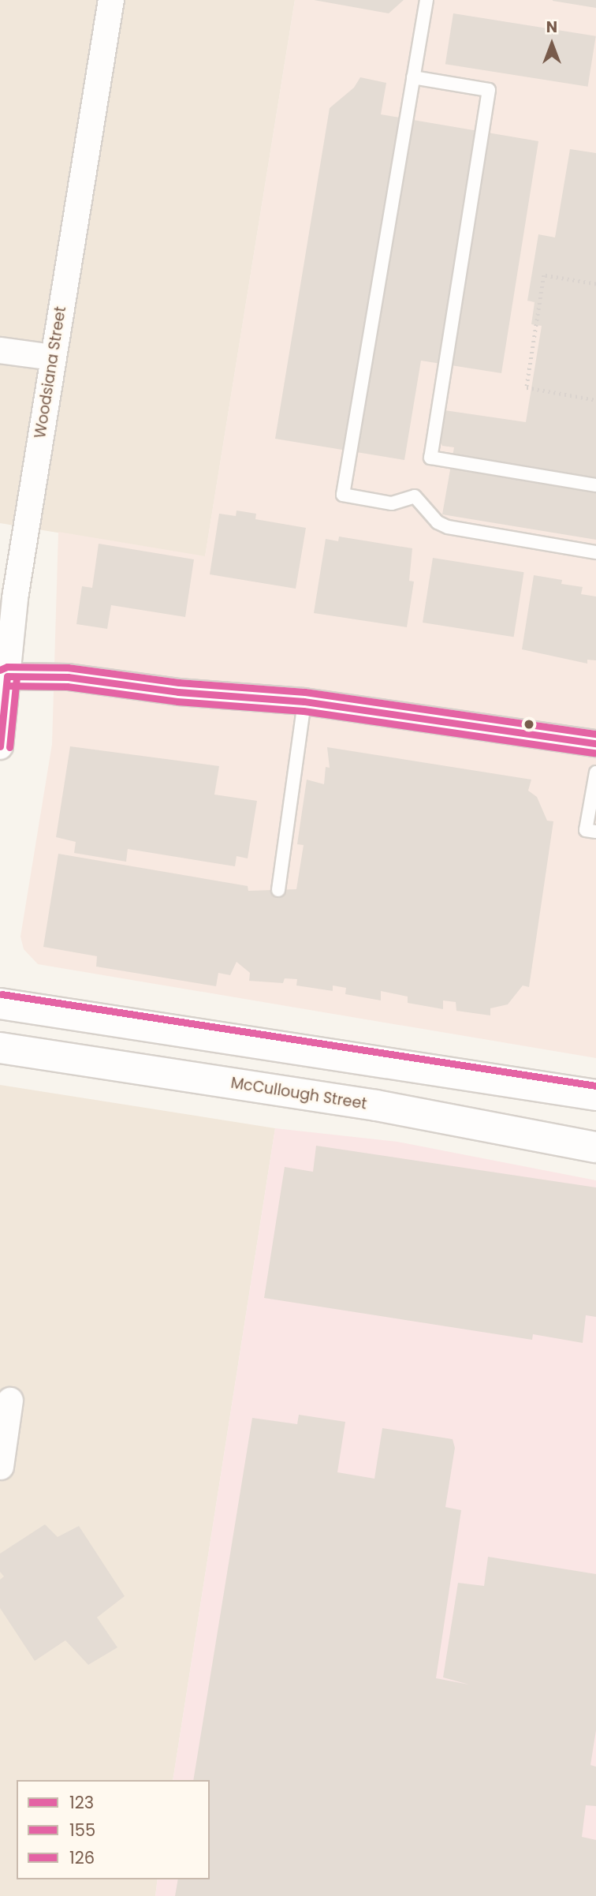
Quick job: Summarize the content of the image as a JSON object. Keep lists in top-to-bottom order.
{
  "streets": {
    "main road": ["McCullough Street"],
    "street": ["Woodsiana Street"]
  },
  "lines": ["transit line 126", "transit line 123", "transit line 155"],
  "legend": ["123", "155", "126"],
  "north": "top"
}
